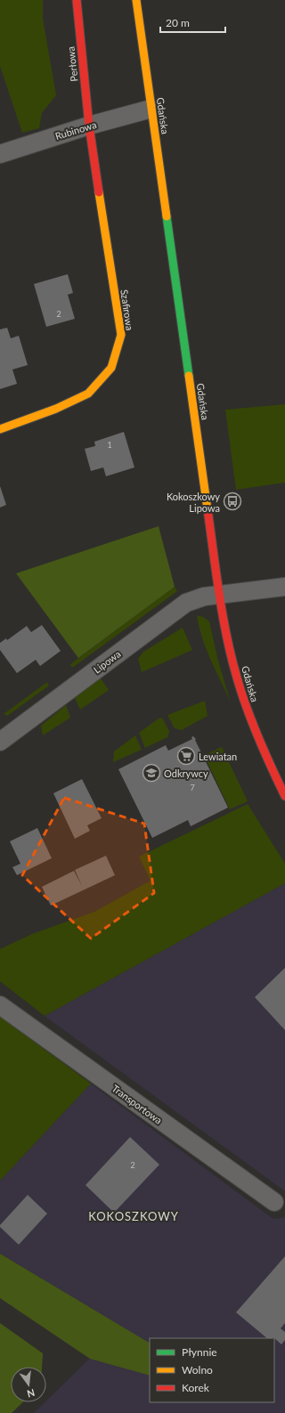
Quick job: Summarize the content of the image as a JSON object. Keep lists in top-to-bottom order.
{
  "streets": {
    "main road": ["Perłowa", "Gdańska", "Szafirowa"],
    "street": ["Rubinowa", "Lipowa", "Transportowa"]
  },
  "crossings": [
    ["Perłowa", "Rubinowa"],
    ["Perłowa", "Szafirowa"],
    ["Gdańska", "Rubinowa"],
    ["Gdańska", "Lipowa"],
    ["Rubinowa", "Szafirowa"]
  ],
  "districts": ["KOKOSZKOWY"],
  "places": {
    "bus stop": ["Kokoszkowy Lipowa"],
    "supermarket": ["Lewiatan"],
    "school or university": ["Odkrywcy"]
  },
  "house_numbers": [
    "2",
    "1",
    "7",
    "2"
  ],
  "legend": ["Płynnie", "Wolno", "Korek"],
  "scale_bar": "20 m",
  "north": "bottom"
}
